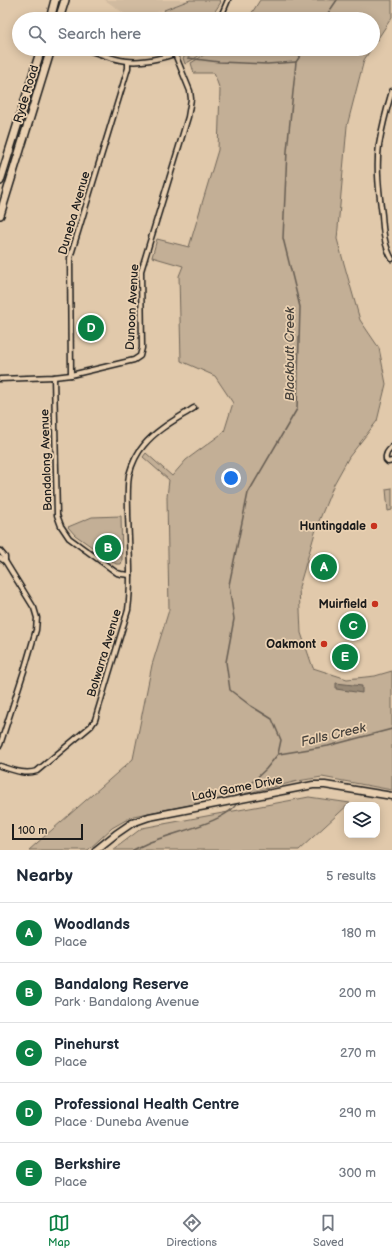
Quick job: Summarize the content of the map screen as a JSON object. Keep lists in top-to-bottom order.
{
  "streets": {
    "highway": ["Ryde Road"],
    "main road": ["Lady Game Drive"],
    "street": [
      "Duneba Avenue",
      "Dunoon Avenue",
      "Bandalong Avenue",
      "Bolwarra Avenue"
    ]
  },
  "crossings": [
    ["Duneba Avenue", "Dunoon Avenue"],
    ["Dunoon Avenue", "Bandalong Avenue"],
    ["Bandalong Avenue", "Bolwarra Avenue"]
  ],
  "water": ["Blackbutt Creek", "Falls Creek"],
  "places": ["Huntingdale", "Muirfield", "Oakmont"],
  "scale_bar": "100 m",
  "page": {
    "search": "Search here",
    "pins": [
      "D",
      "B",
      "A",
      "C",
      "E"
    ],
    "scale": "100 m",
    "heading": ["Nearby", "5 results"],
    "list": [
      {
        "mark": "A",
        "name": "Woodlands",
        "note": "Place",
        "value": "180 m"
      },
      {
        "mark": "B",
        "name": "Bandalong Reserve",
        "note": "Park · Bandalong Avenue",
        "value": "200 m"
      },
      {
        "mark": "C",
        "name": "Pinehurst",
        "note": "Place",
        "value": "270 m"
      },
      {
        "mark": "D",
        "name": "Professional Health Centre",
        "note": "Place · Duneba Avenue",
        "value": "290 m"
      },
      {
        "mark": "E",
        "name": "Berkshire",
        "note": "Place",
        "value": "300 m"
      }
    ],
    "nav": ["Map", "Directions", "Saved"]
  }
}
